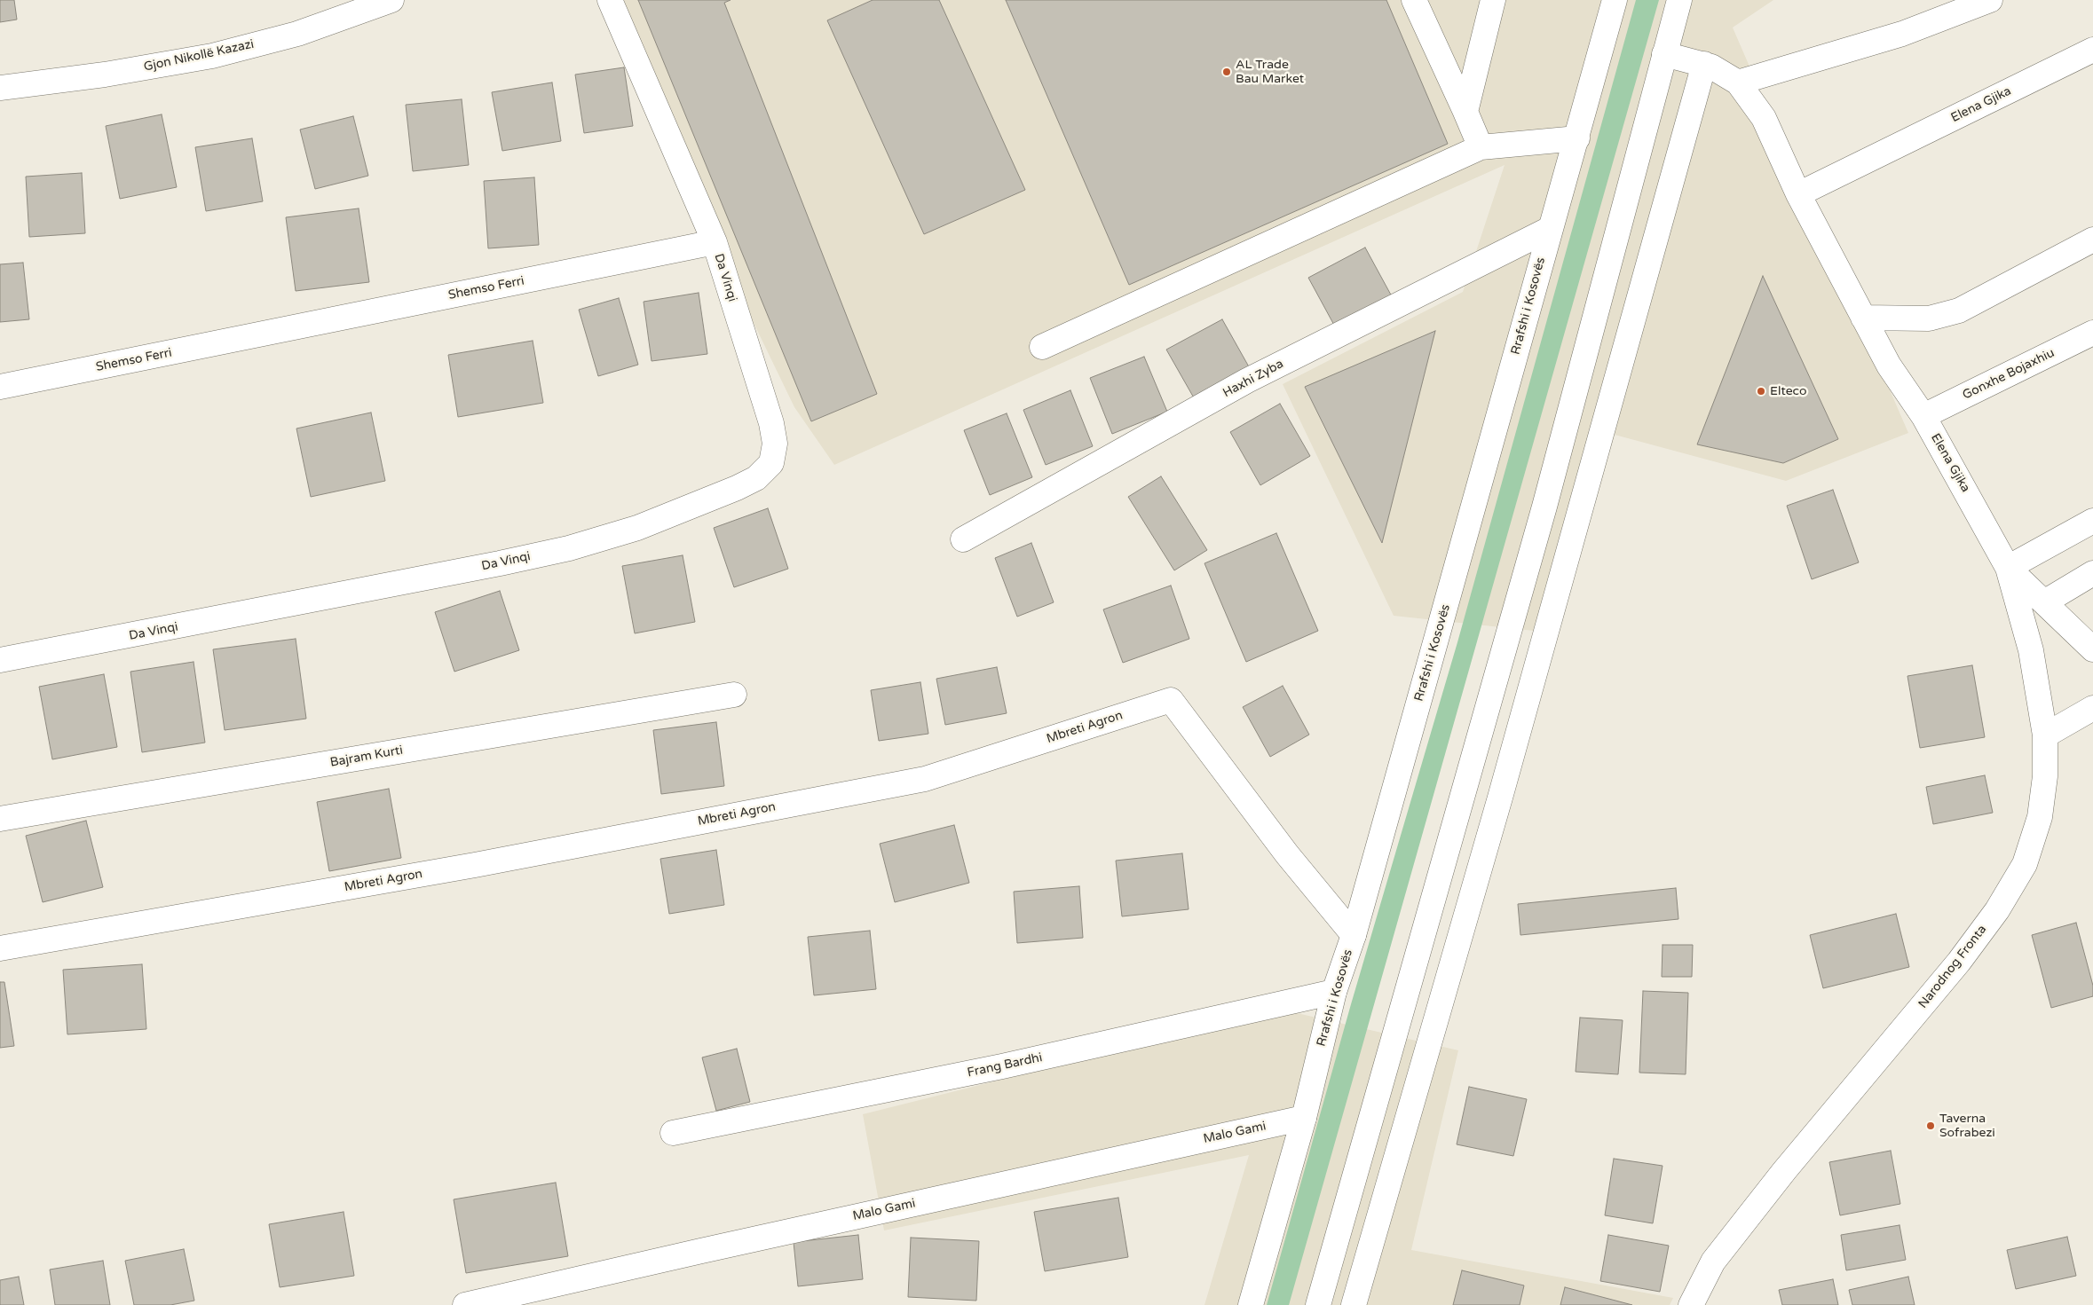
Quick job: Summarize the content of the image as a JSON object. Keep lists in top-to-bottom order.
{
  "streets": {
    "main road": [
      "Gjon Nikollë Kazazi",
      "Elena Gjika",
      "Da Vinqi",
      "Shemso Ferri",
      "Rrafshi i Kosovës",
      "Gonxhe Bojaxhiu",
      "Haxhi Zyba",
      "Mbreti Agron",
      "Bajram Kurti",
      "Narodnog Fronta",
      "Frang Bardhi",
      "Malo Gami"
    ]
  },
  "crossings": [
    ["Elena Gjika", "Gonxhe Bojaxhiu"],
    ["Elena Gjika", "Narodnog Fronta"],
    ["Da Vinqi", "Shemso Ferri"],
    ["Rrafshi i Kosovës", "Haxhi Zyba"],
    ["Rrafshi i Kosovës", "Mbreti Agron"],
    ["Rrafshi i Kosovës", "Frang Bardhi"],
    ["Rrafshi i Kosovës", "Malo Gami"]
  ],
  "places": ["AL Trade Bau Market", "Elteco", "Taverna Sofrabezi"]
}
